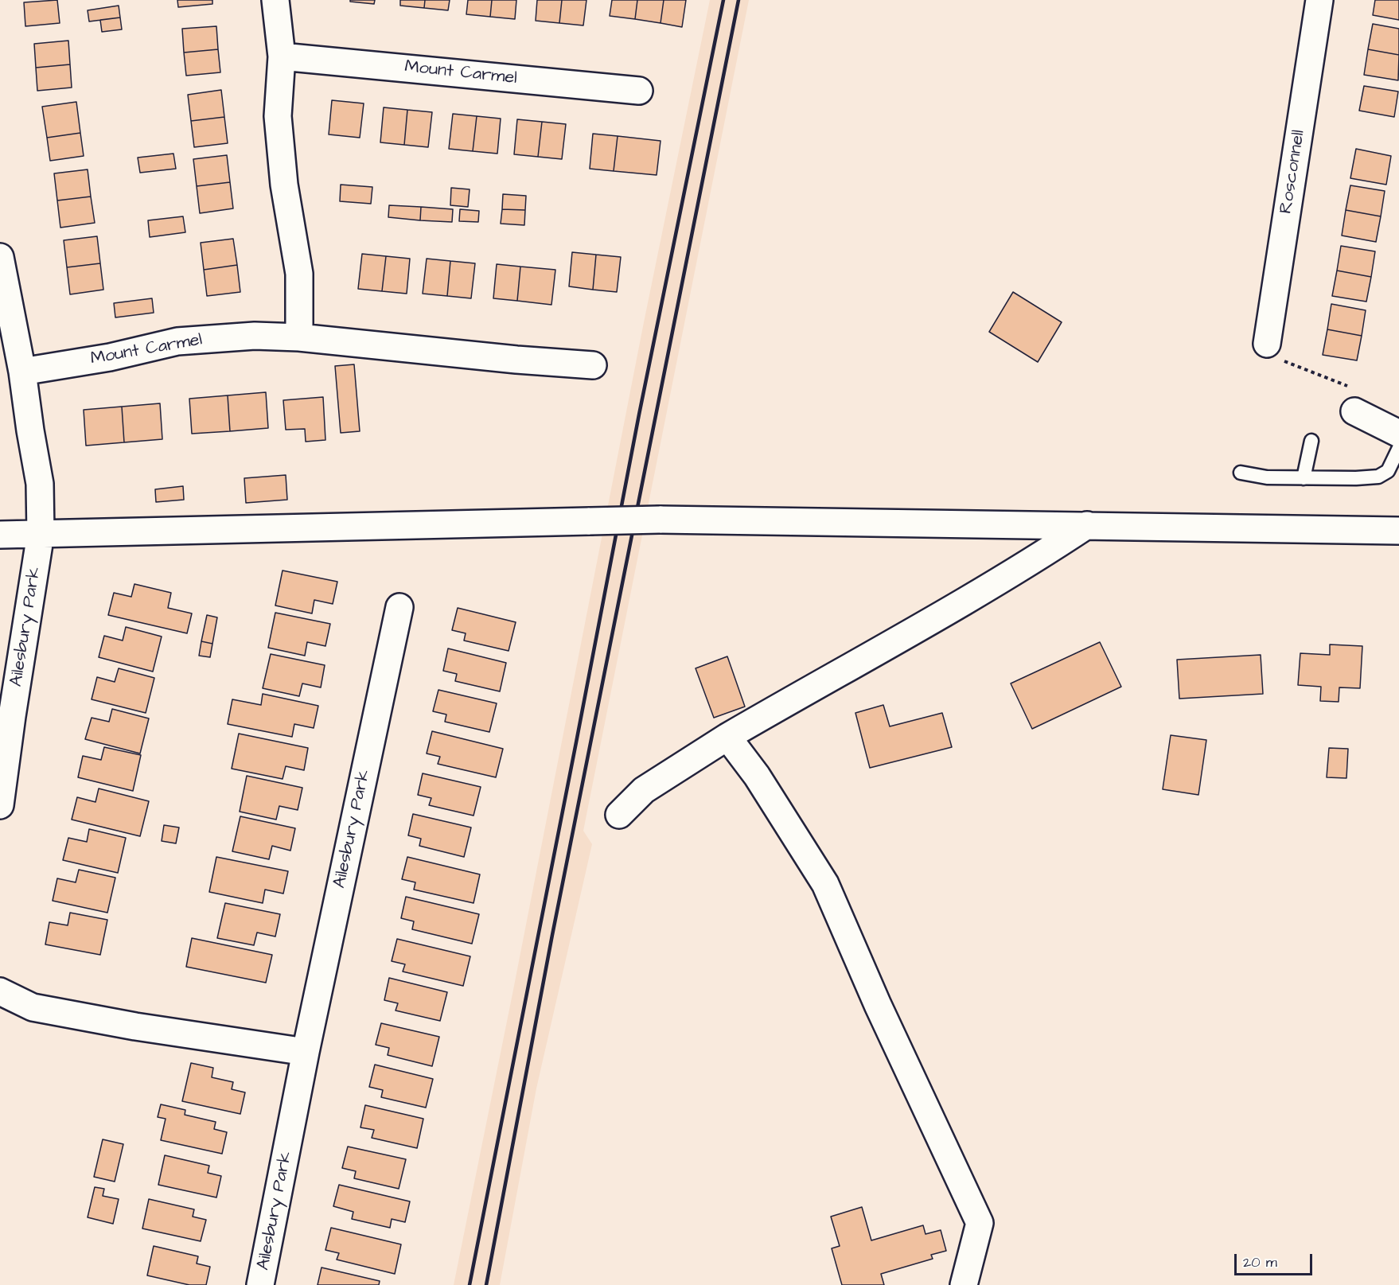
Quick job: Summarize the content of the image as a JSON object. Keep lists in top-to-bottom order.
{
  "streets": {
    "street": ["Mount Carmel", "Rosconnell", "Ailesbury Park"]
  },
  "scale_bar": "20 m"
}
